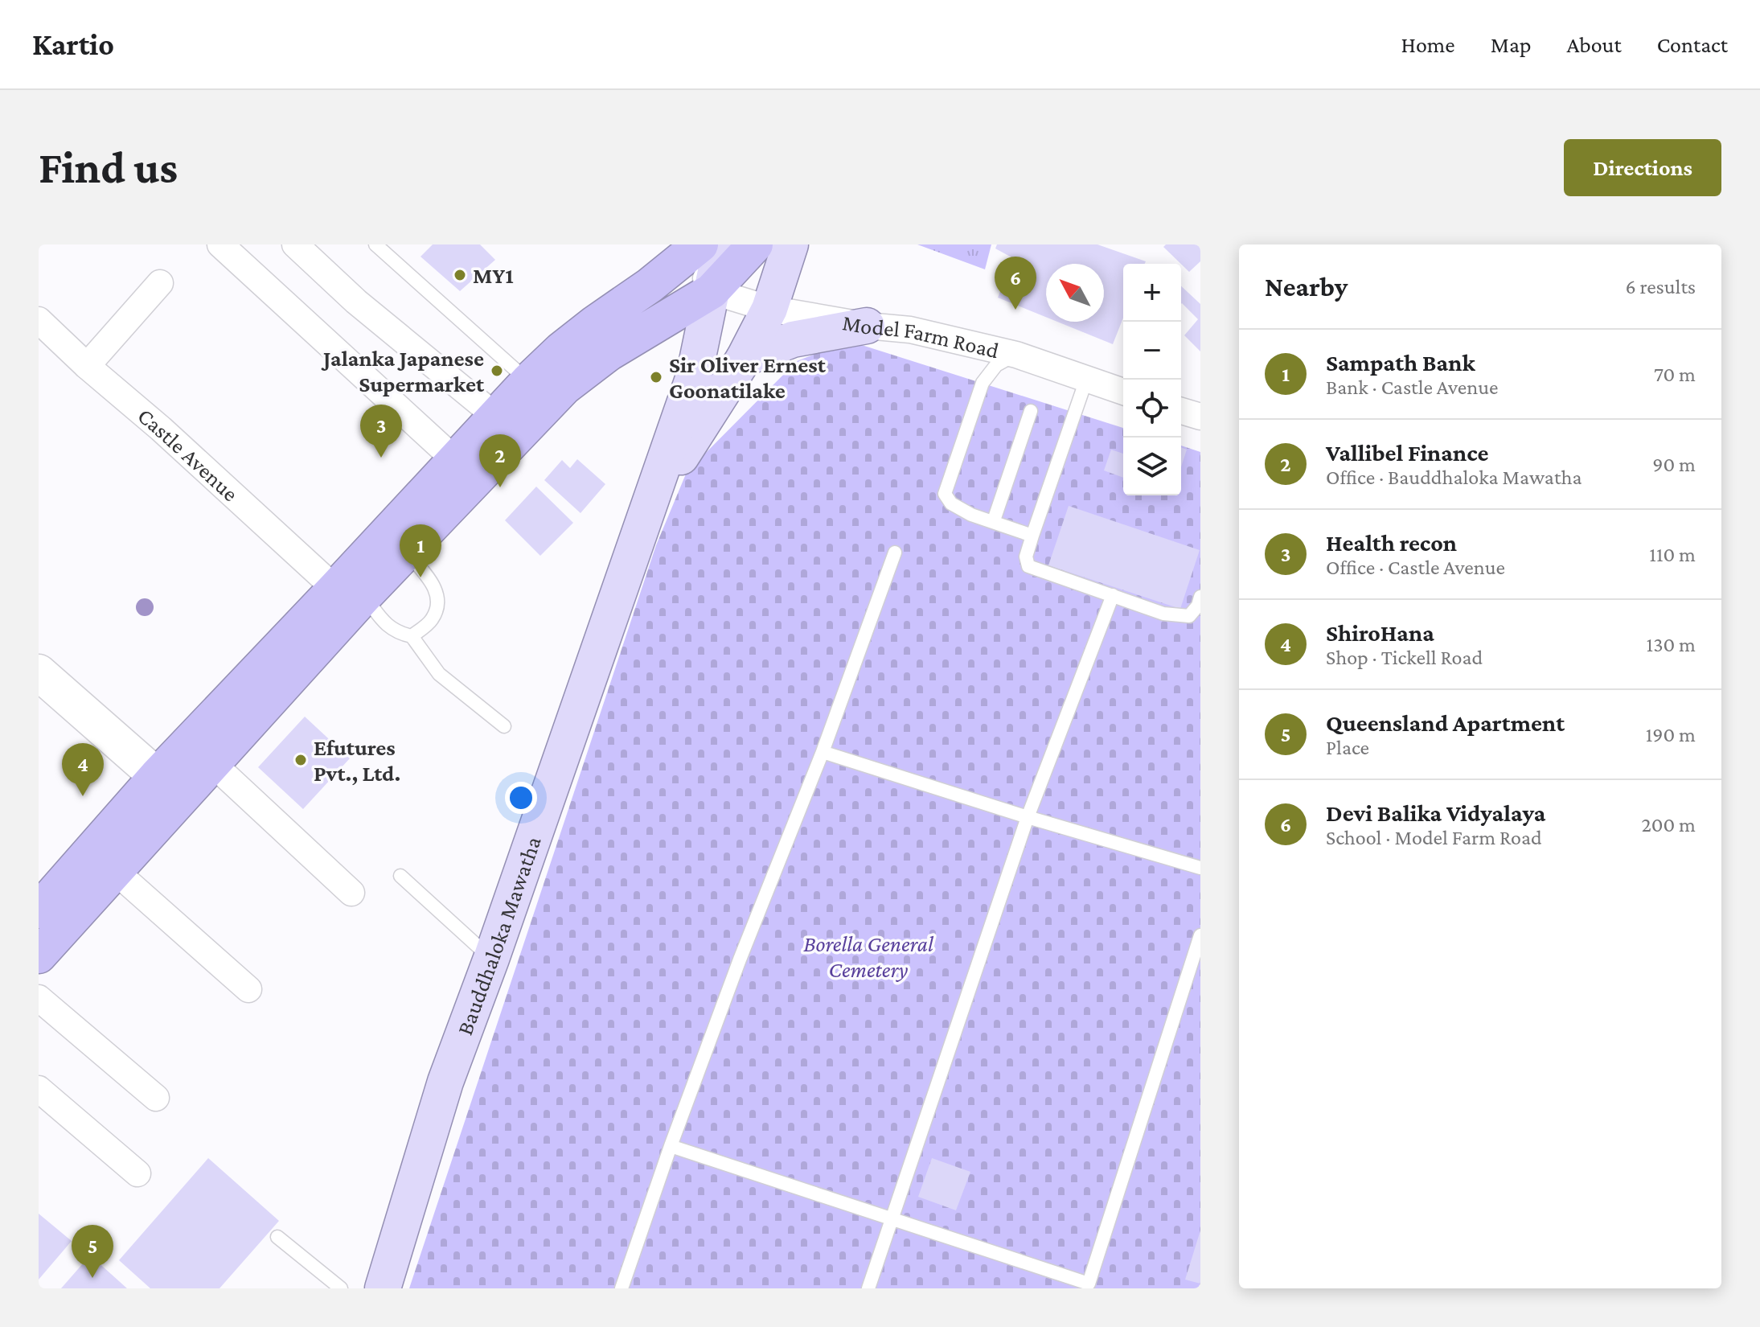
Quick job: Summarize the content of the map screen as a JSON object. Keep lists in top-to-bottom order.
{
  "streets": {
    "main road": ["Bauddhaloka Mawatha"],
    "street": ["Model Farm Road", "Castle Avenue"]
  },
  "crossings": [
    ["Model Farm Road", "Bauddhaloka Mawatha"]
  ],
  "parks": ["Borella General Cemetery"],
  "places": [
    "MY1",
    "Jalanka Japanese Supermarket",
    "Sir Oliver Ernest Goonatilake",
    "Efutures Pvt., Ltd."
  ],
  "north": "top left",
  "page": {
    "header": "Kartio",
    "nav": [
      "Home",
      "Map",
      "About",
      "Contact"
    ],
    "buttons": "Directions",
    "title": "Find us",
    "heading": ["Nearby", "6 results"],
    "pins": [
      "6",
      "3",
      "2",
      "1",
      "4",
      "5"
    ],
    "map_buttons": ["+", "−"],
    "list": [
      {
        "mark": "1",
        "name": "Sampath Bank",
        "note": "Bank · Castle Avenue",
        "value": "70 m"
      },
      {
        "mark": "2",
        "name": "Vallibel Finance",
        "note": "Office · Bauddhaloka Mawatha",
        "value": "90 m"
      },
      {
        "mark": "3",
        "name": "Health recon",
        "note": "Office · Castle Avenue",
        "value": "110 m"
      },
      {
        "mark": "4",
        "name": "ShiroHana",
        "note": "Shop · Tickell Road",
        "value": "130 m"
      },
      {
        "mark": "5",
        "name": "Queensland Apartment",
        "note": "Place",
        "value": "190 m"
      },
      {
        "mark": "6",
        "name": "Devi Balika Vidyalaya",
        "note": "School · Model Farm Road",
        "value": "200 m"
      }
    ]
  }
}
